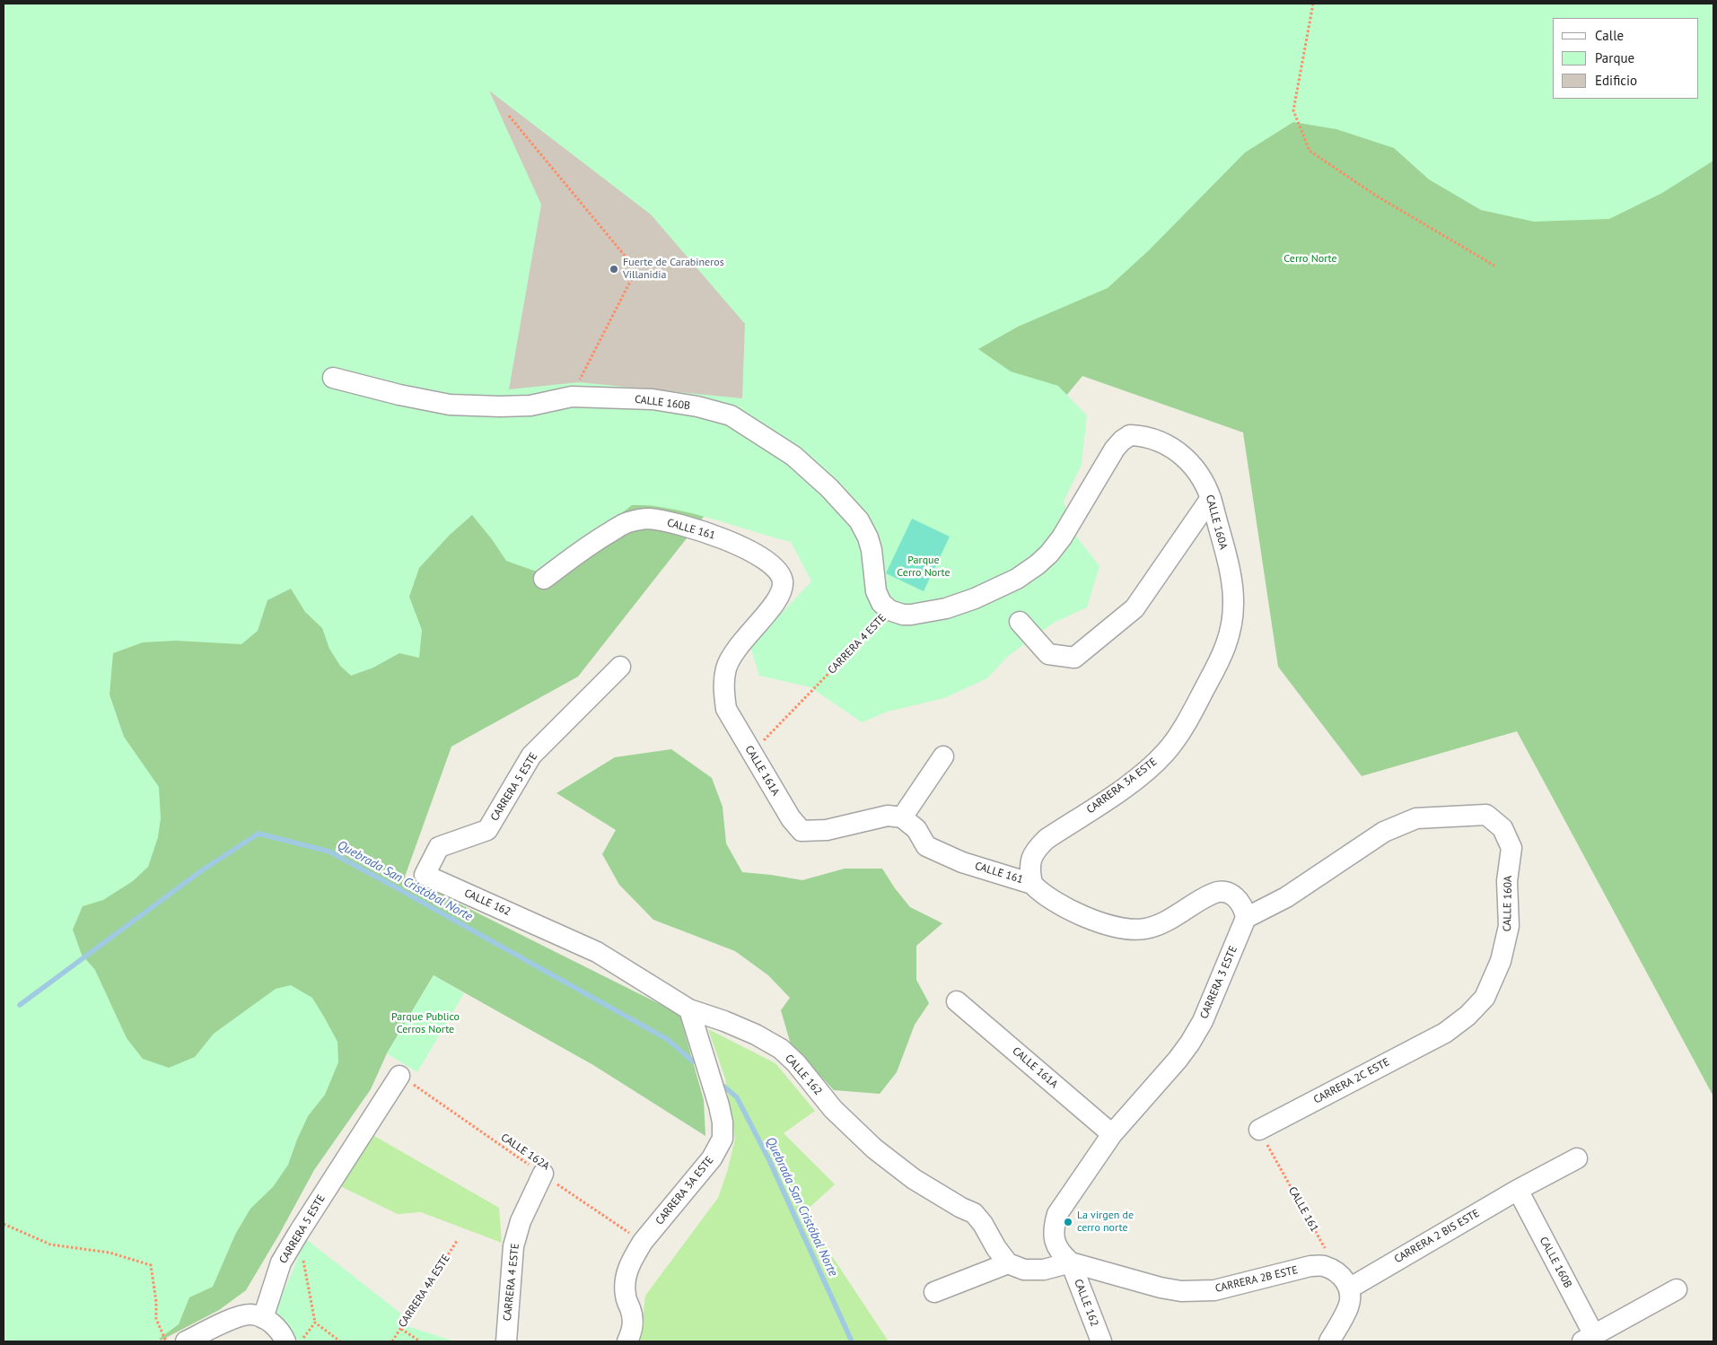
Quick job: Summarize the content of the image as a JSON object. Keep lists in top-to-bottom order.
{
  "streets": {
    "street": [
      "CALLE 160B",
      "CALLE 160A",
      "CALLE 161",
      "CARRERA 4 ESTE",
      "CALLE 161A",
      "CARRERA 3A ESTE",
      "CARRERA 5 ESTE",
      "CALLE 162",
      "CARRERA 3 ESTE",
      "CARRERA 2C ESTE",
      "CARRERA 2 BIS ESTE",
      "CARRERA 2B ESTE"
    ],
    "path": ["CALLE 162A", "CARRERA 4A ESTE"]
  },
  "crossings": [
    ["CALLE 160B", "CARRERA 4 ESTE"],
    ["CALLE 160B", "CARRERA 2 BIS ESTE"],
    ["CALLE 160A", "CALLE 161"],
    ["CALLE 160A", "CARRERA 4 ESTE"],
    ["CALLE 160A", "CARRERA 3A ESTE"],
    ["CALLE 160A", "CARRERA 3 ESTE"],
    ["CALLE 160A", "CARRERA 2C ESTE"],
    ["CALLE 161", "CALLE 161A"],
    ["CALLE 161", "CARRERA 3A ESTE"],
    ["CALLE 161", "CARRERA 3 ESTE"],
    ["CALLE 161", "CARRERA 2C ESTE"],
    ["CALLE 161", "CARRERA 2 BIS ESTE"],
    ["CALLE 161", "CARRERA 2B ESTE"],
    ["CARRERA 4 ESTE", "CALLE 161A"],
    ["CARRERA 4 ESTE", "CALLE 162A"],
    ["CALLE 161A", "CARRERA 3 ESTE"],
    ["CARRERA 3A ESTE", "CALLE 162"],
    ["CARRERA 3A ESTE", "CALLE 162A"],
    ["CARRERA 5 ESTE", "CALLE 162"],
    ["CARRERA 5 ESTE", "CALLE 162A"],
    ["CALLE 162", "CARRERA 3 ESTE"],
    ["CALLE 162", "CARRERA 2B ESTE"],
    ["CARRERA 3 ESTE", "CARRERA 2B ESTE"],
    ["CARRERA 2 BIS ESTE", "CARRERA 2B ESTE"]
  ],
  "water": ["Quebrada San Cristóbal Norte"],
  "parks": ["Cerro Norte", "Parque Cerro Norte", "Parque Publico Cerros Norte"],
  "places": ["Fuerte de Carabineros Villanidia", "La virgen de cerro norte"],
  "legend": ["Calle", "Parque", "Edificio"]
}
